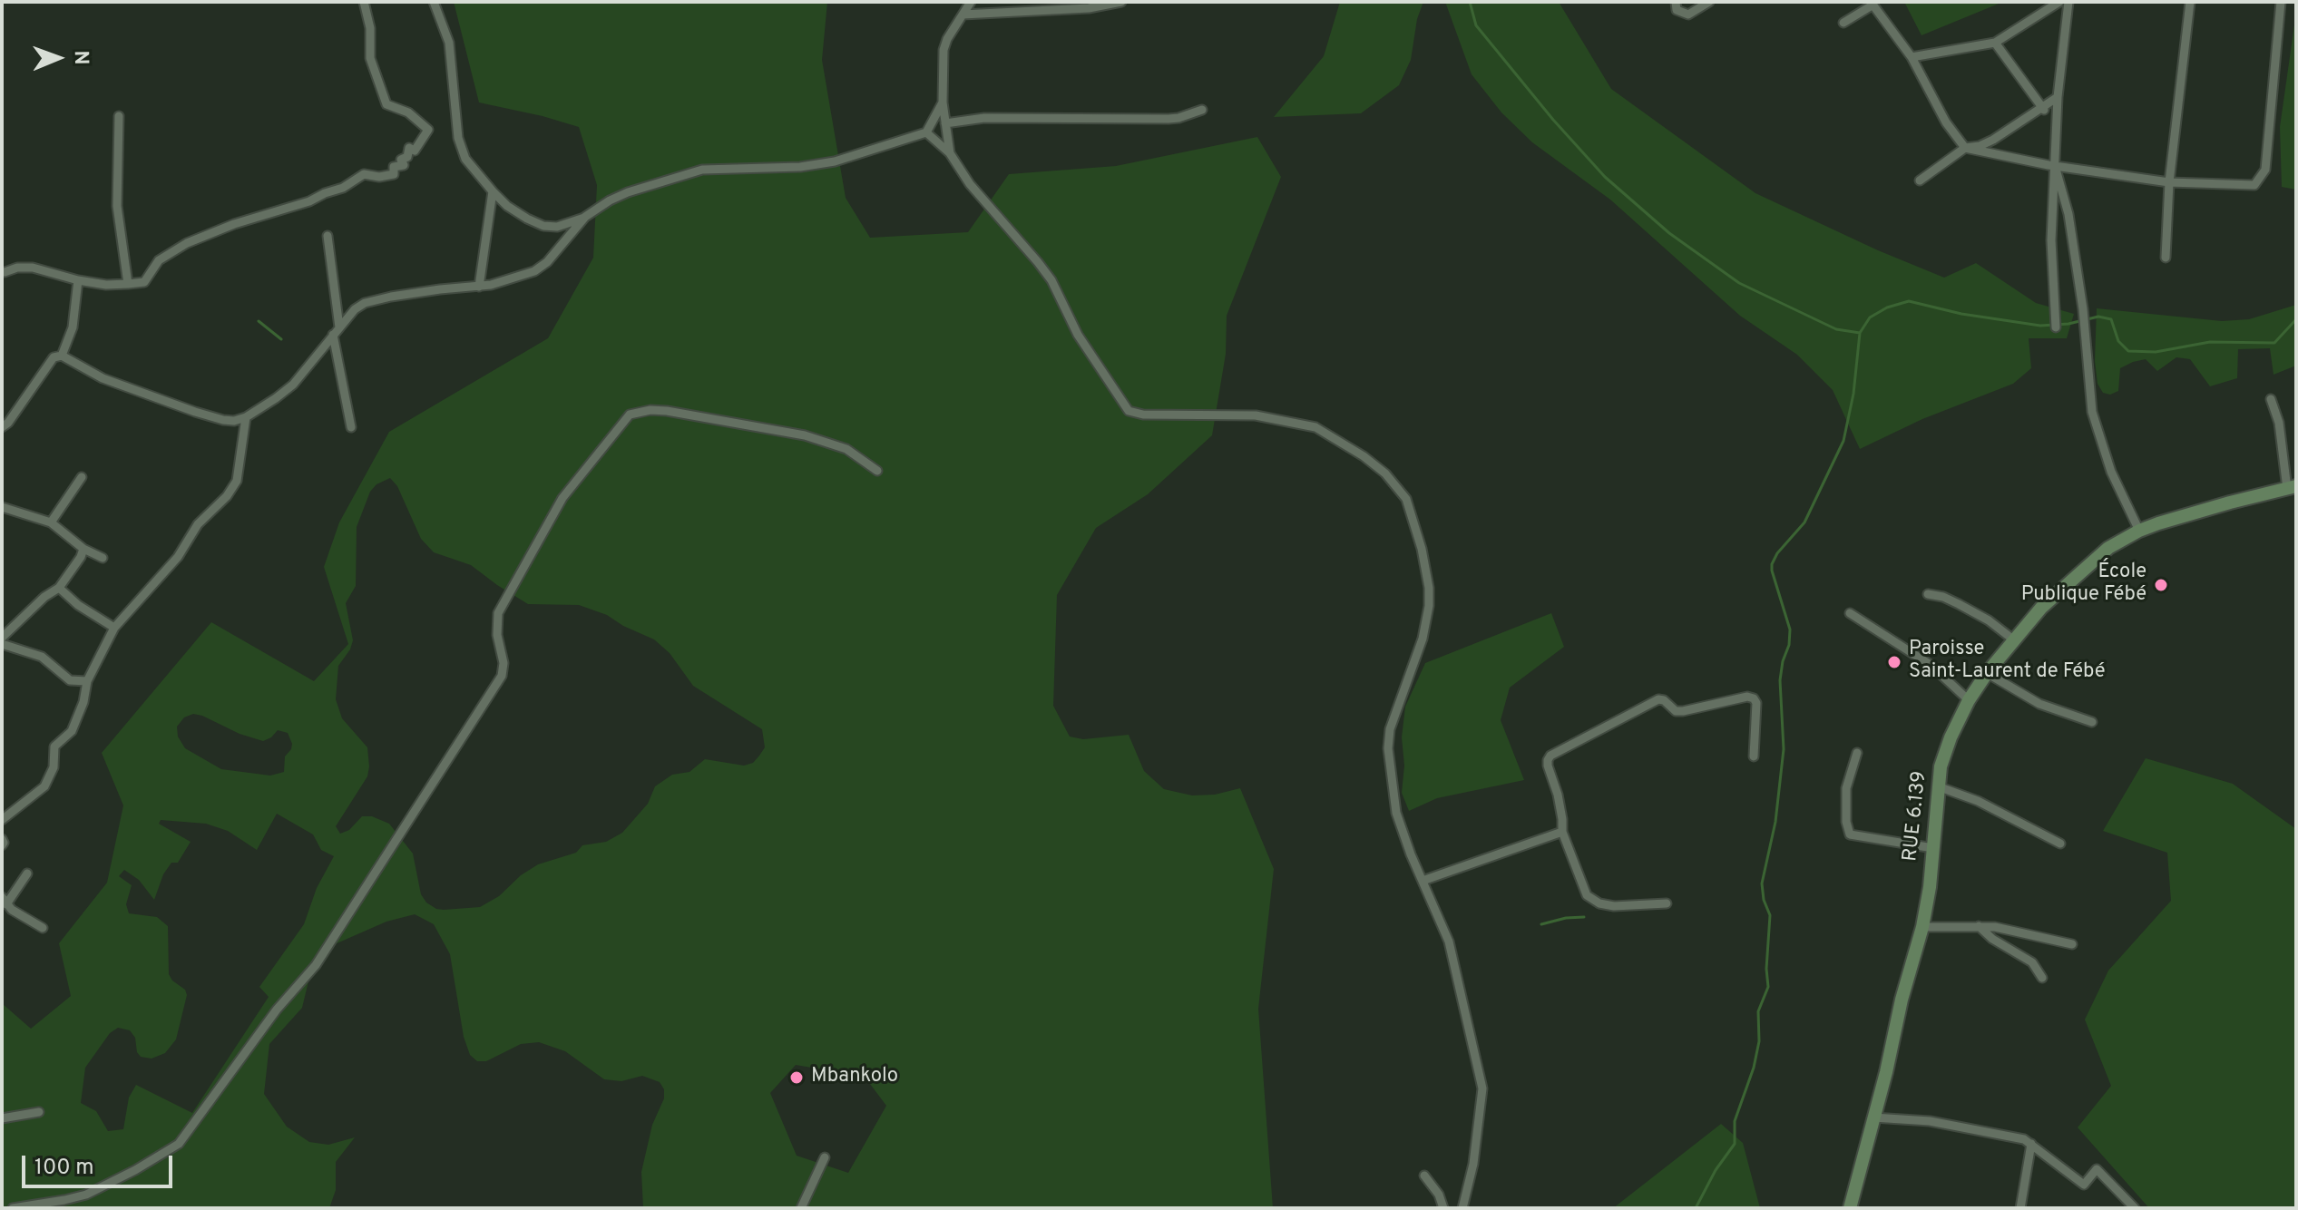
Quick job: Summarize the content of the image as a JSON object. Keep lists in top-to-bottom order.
{
  "streets": {
    "street": ["RUE 6.139"]
  },
  "places": ["École Publique Fébé", "Paroisse Saint-Laurent de Fébé", "Mbankolo"],
  "scale_bar": "100 m",
  "north": "right"
}
